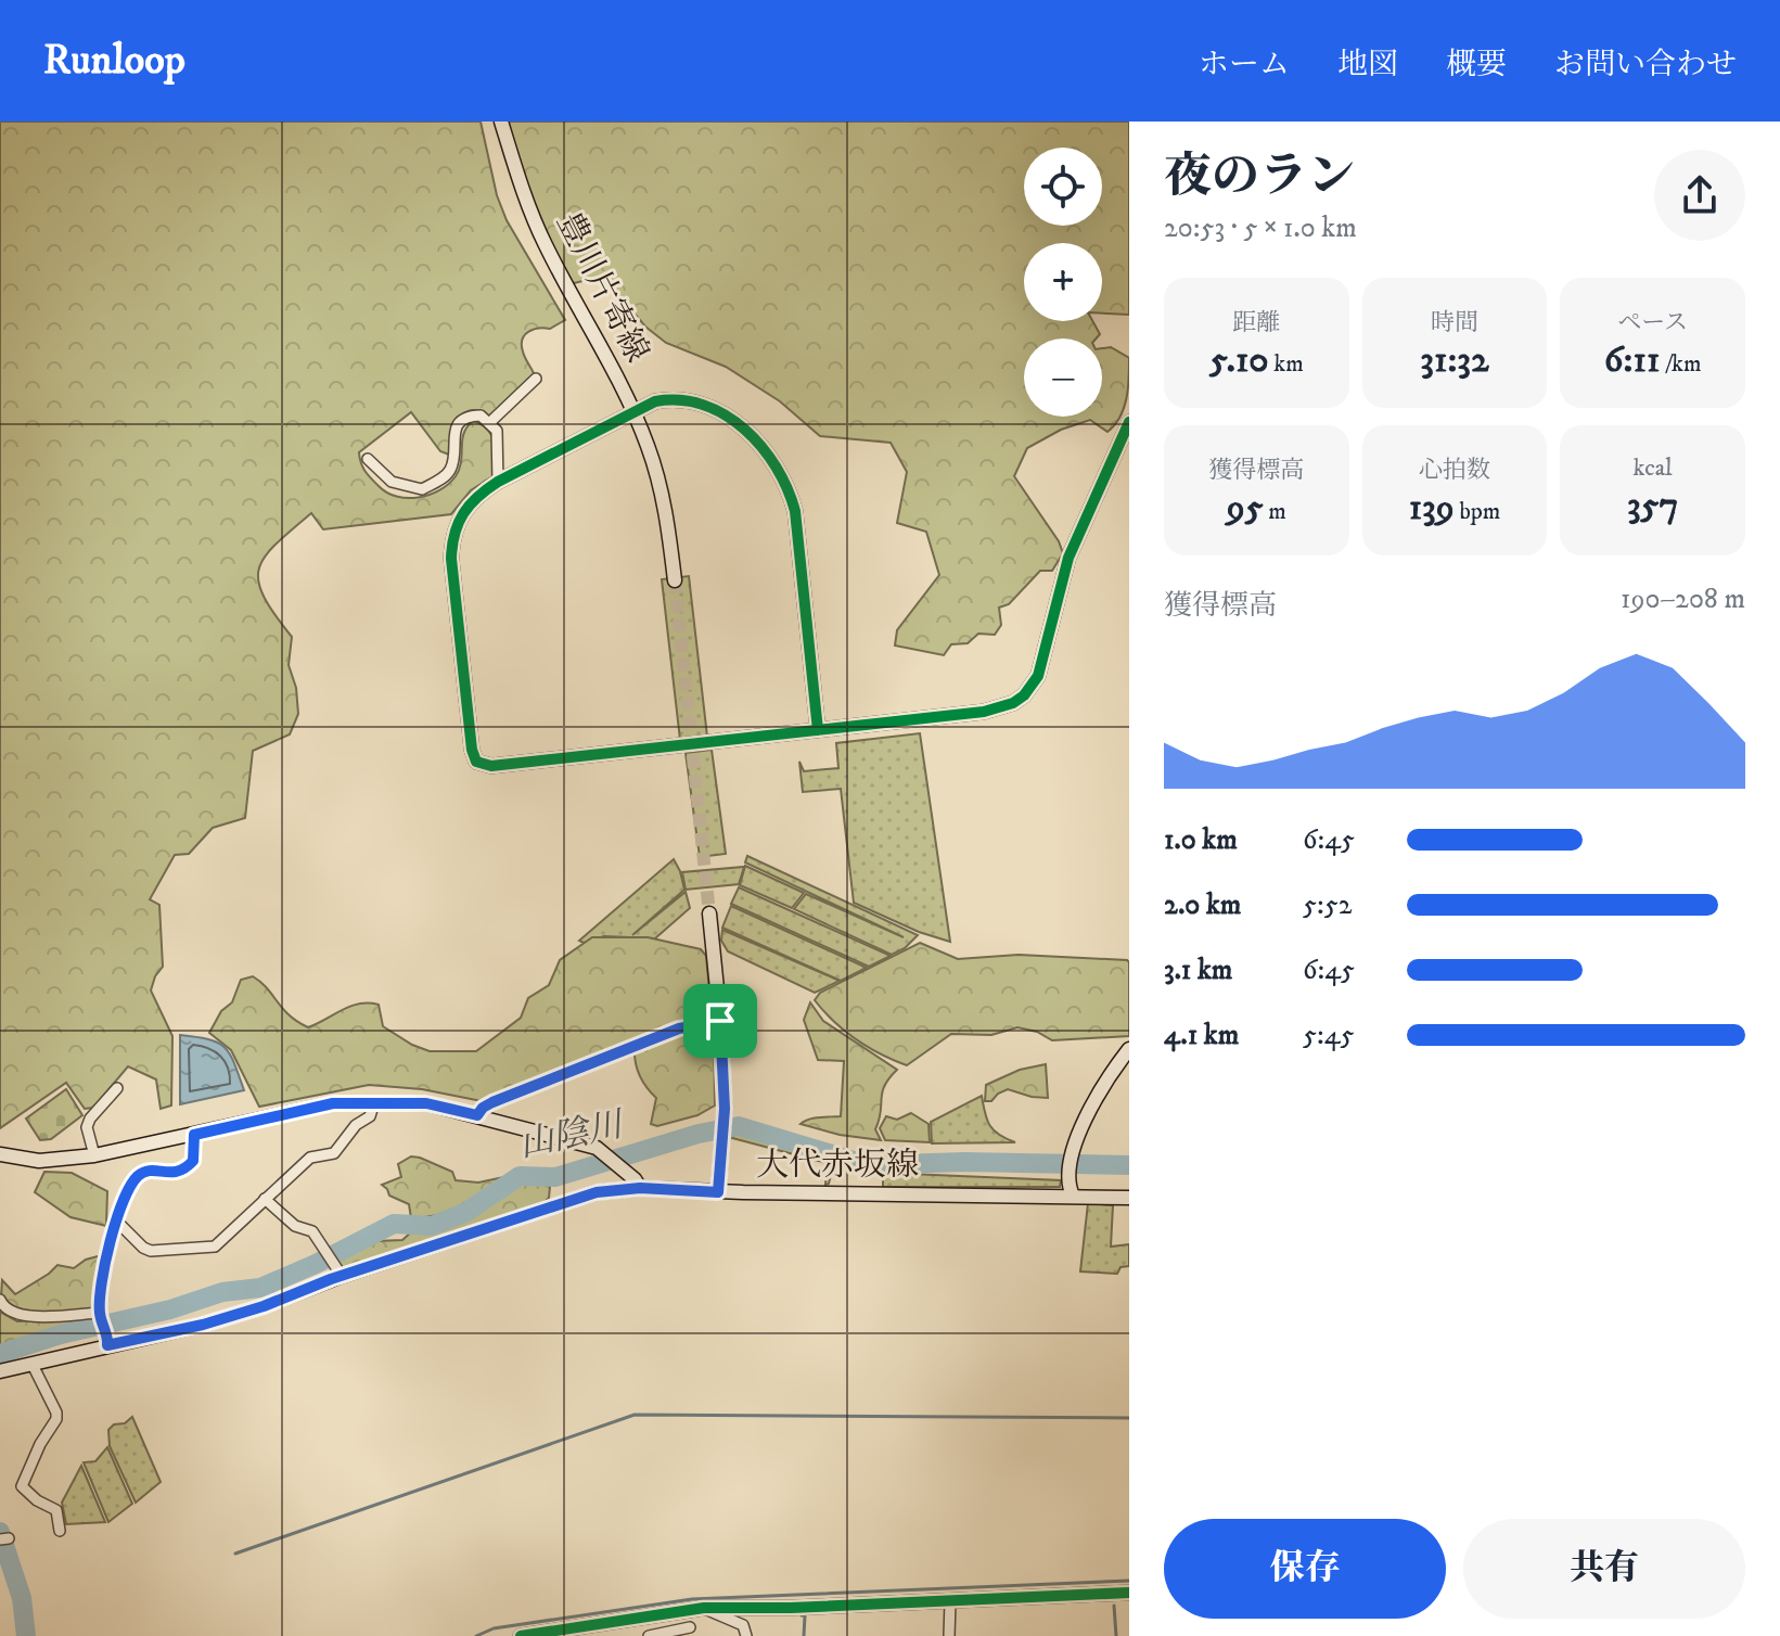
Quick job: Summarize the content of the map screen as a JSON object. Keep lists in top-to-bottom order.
{
  "streets": {
    "main road": ["豊川片寄線", "大代赤坂線"]
  },
  "water": ["山陰川"],
  "page": {
    "header": "Runloop",
    "nav": [
      "ホーム",
      "地図",
      "概要",
      "お問い合わせ"
    ],
    "heading": ["夜のラン", "20:53 · 5 × 1.0 km"],
    "map_buttons": ["+", "−"],
    "stats": [
      ["距離", "5.10 km"],
      ["時間", "31:32"],
      ["ペース", "6:11 /km"],
      ["獲得標高", "95 m"],
      ["心拍数", "139 bpm"],
      ["kcal", "357"]
    ],
    "chart": ["獲得標高", "190–208 m"],
    "list": [
      {
        "name": "1.0 km",
        "note": "6:45"
      },
      {
        "name": "2.0 km",
        "note": "5:52"
      },
      {
        "name": "3.1 km",
        "note": "6:45"
      },
      {
        "name": "4.1 km",
        "note": "5:45"
      }
    ],
    "buttons": ["保存", "共有"]
  }
}
